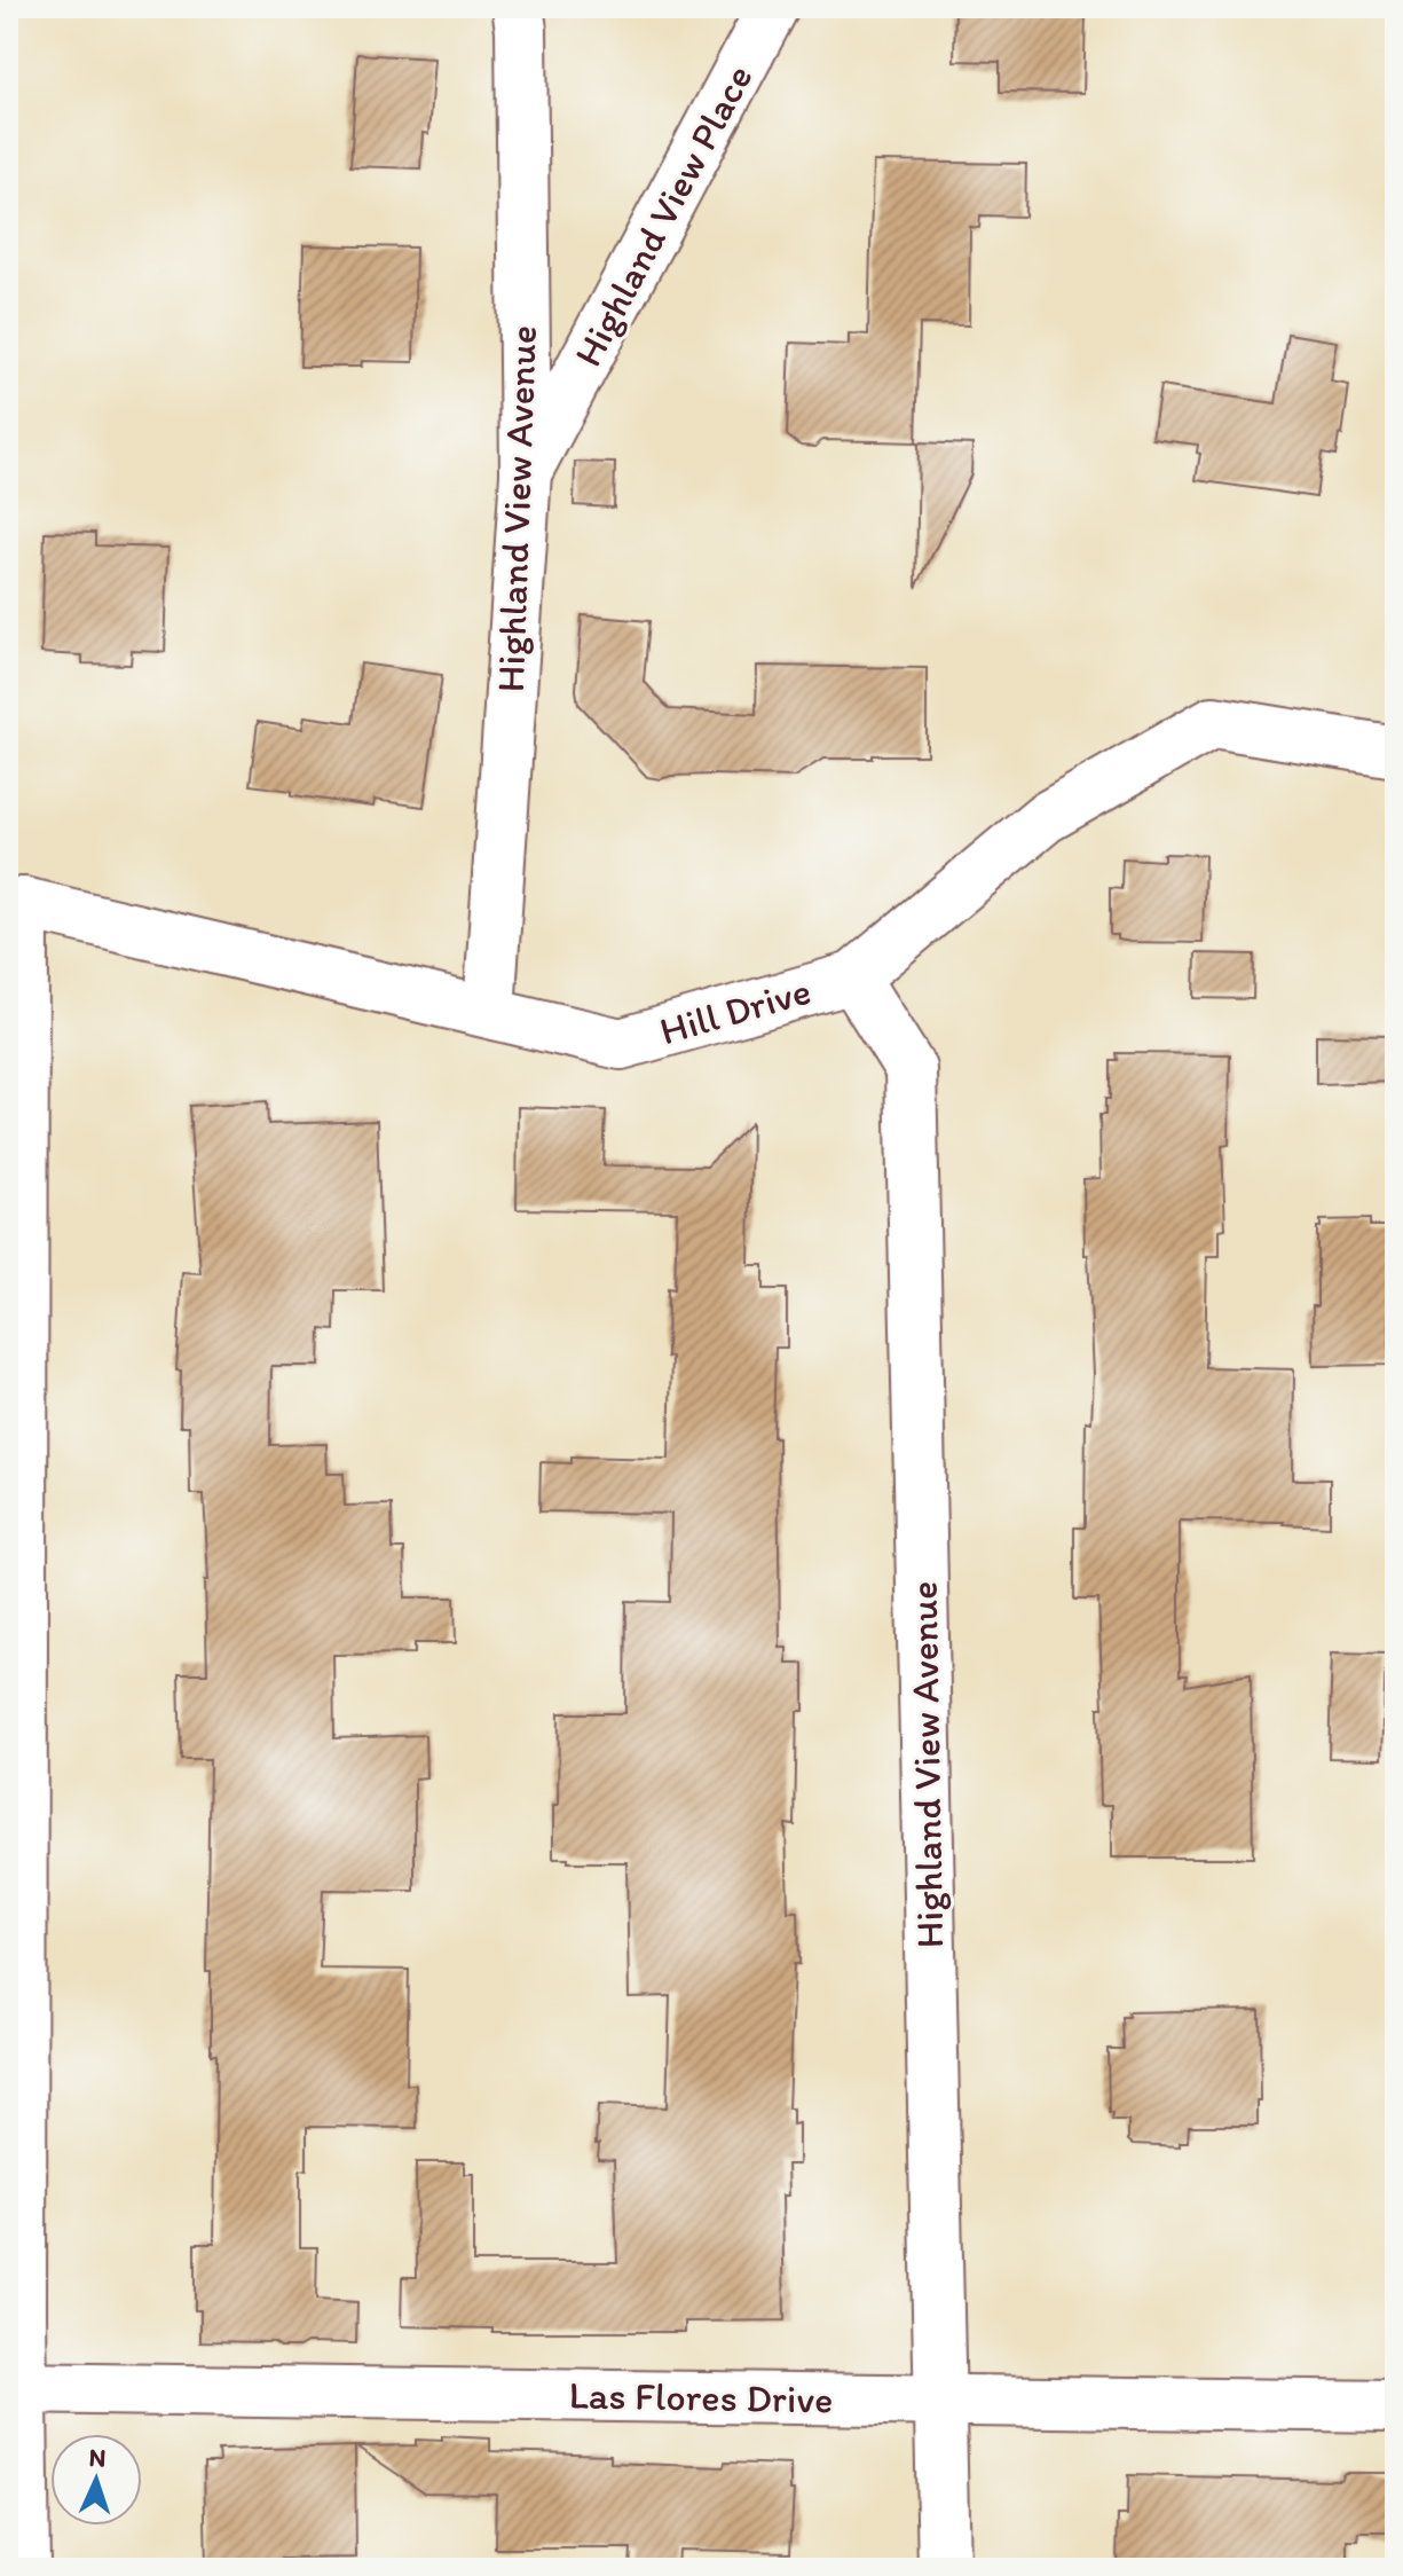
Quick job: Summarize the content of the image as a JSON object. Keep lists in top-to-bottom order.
{
  "streets": {
    "street": [
      "Highland View Place",
      "Highland View Avenue",
      "Hill Drive",
      "Las Flores Drive"
    ]
  },
  "crossings": [
    ["Highland View Place", "Highland View Avenue"],
    ["Highland View Avenue", "Hill Drive"],
    ["Highland View Avenue", "Las Flores Drive"]
  ],
  "north": "top"
}
